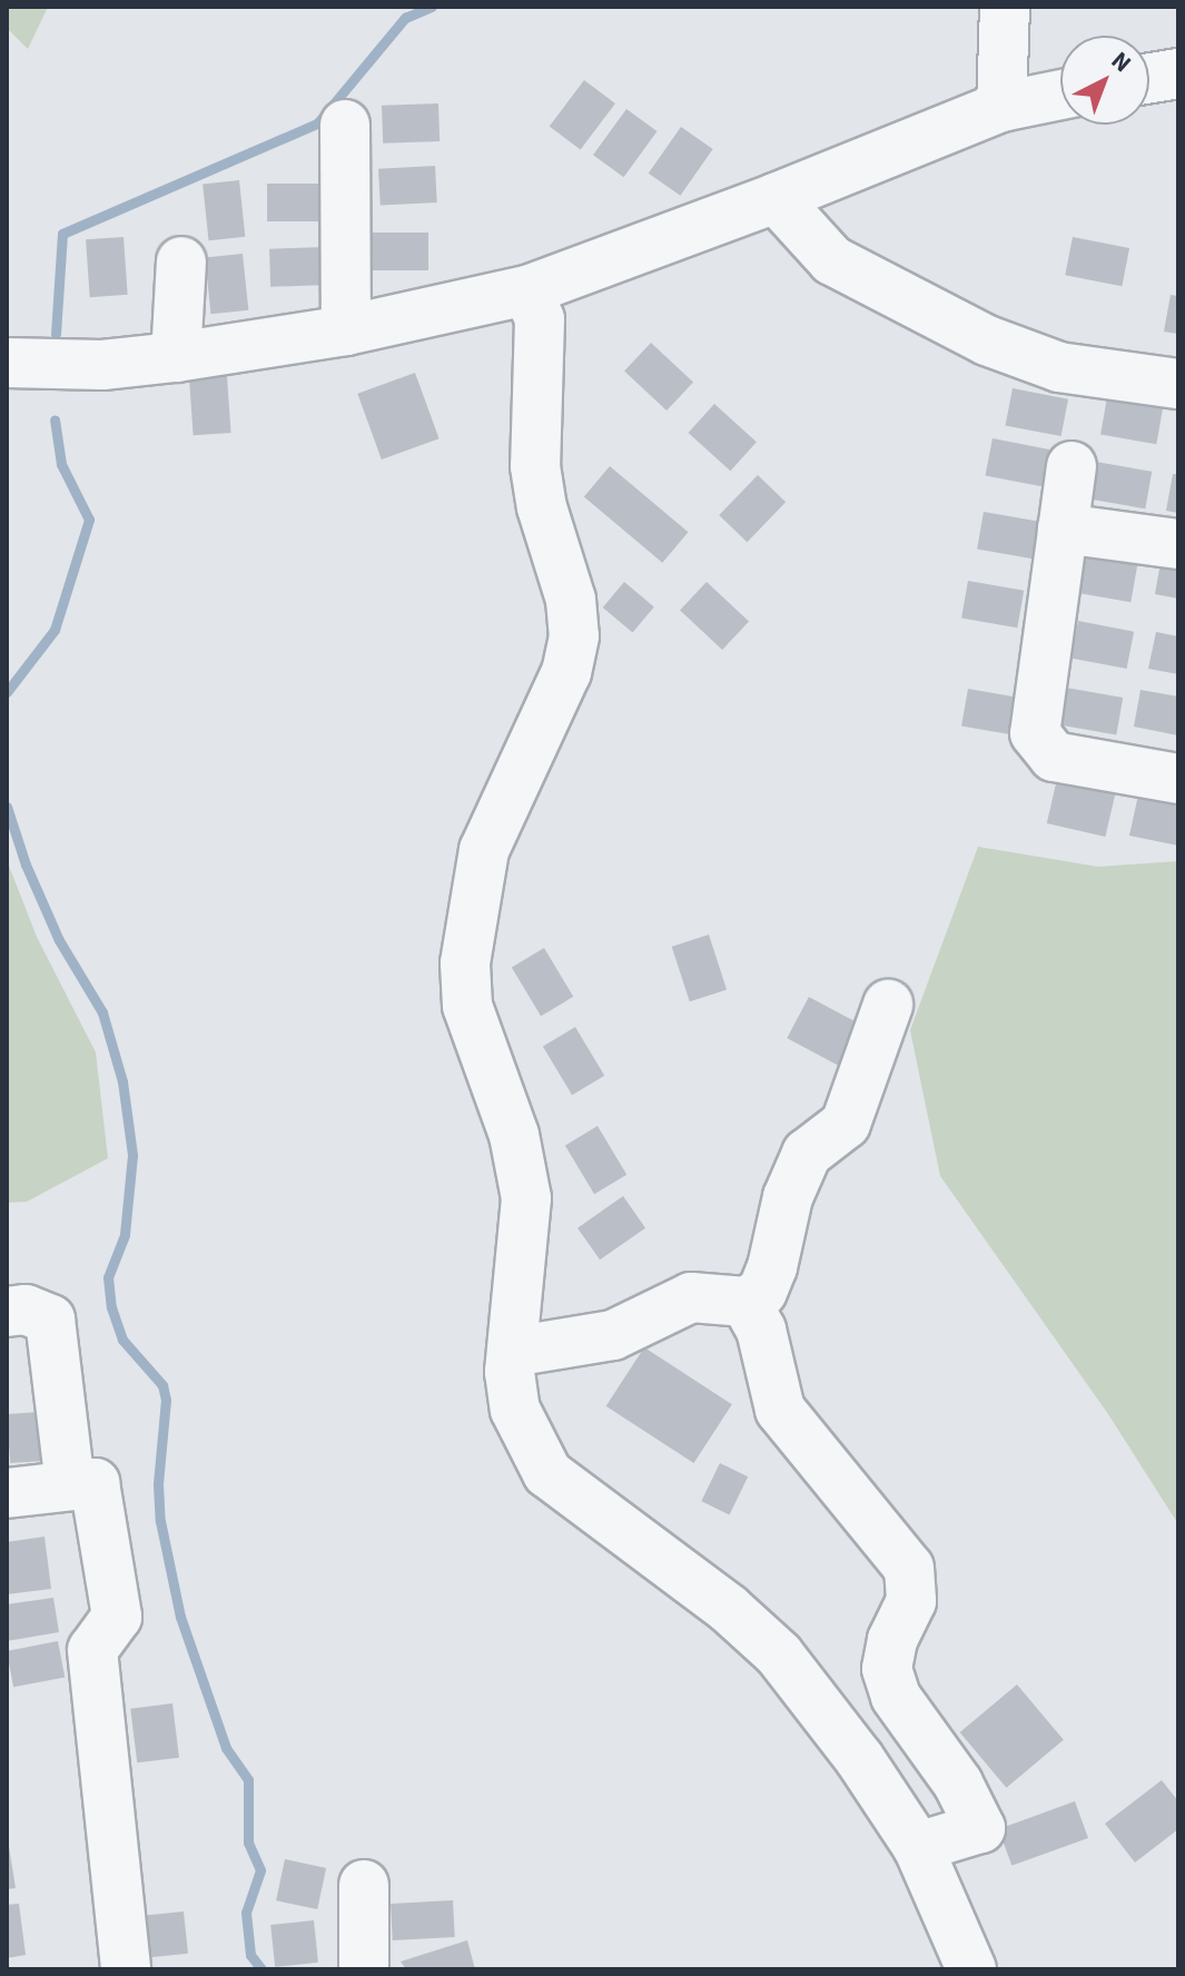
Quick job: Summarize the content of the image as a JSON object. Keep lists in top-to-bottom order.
{
  "north": "top right"
}
